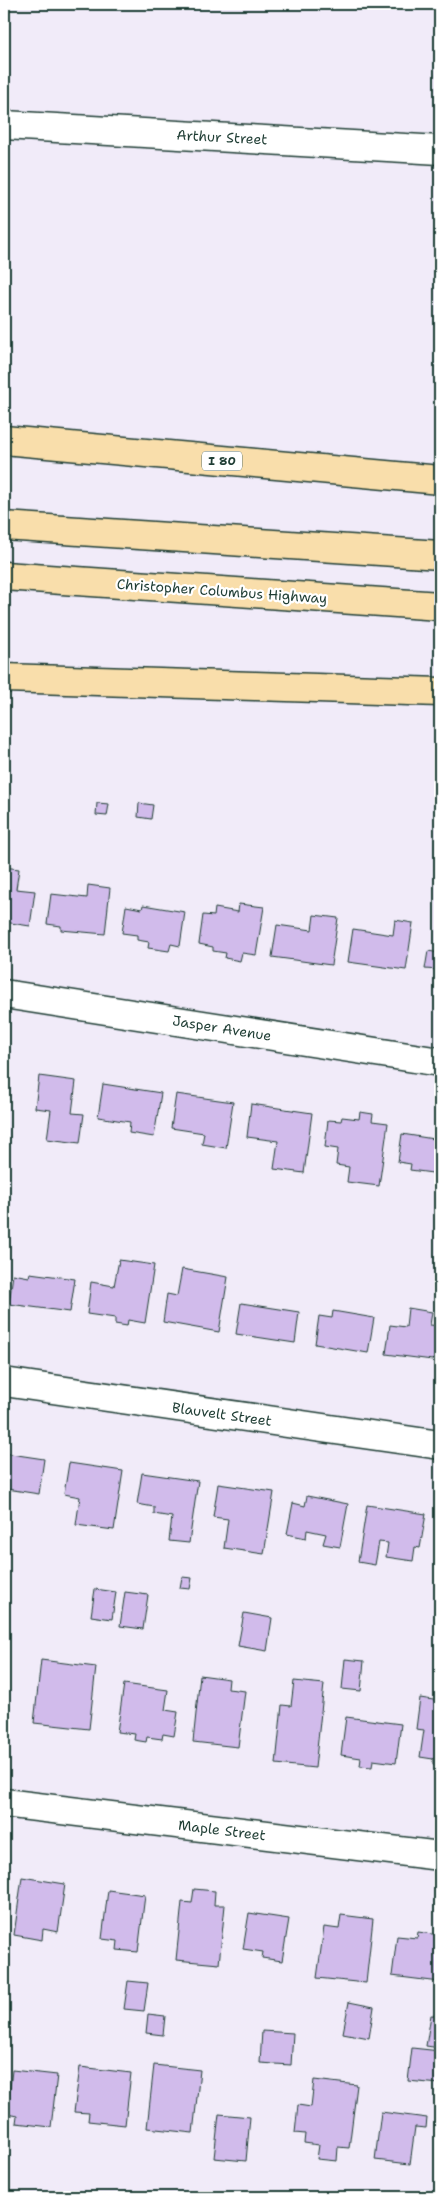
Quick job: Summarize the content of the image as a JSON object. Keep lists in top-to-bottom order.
{
  "streets": {
    "highway": ["I 80", "Christopher Columbus Highway"],
    "street": [
      "Arthur Street",
      "Jasper Avenue",
      "Blauvelt Street",
      "Maple Street"
    ]
  }
}
